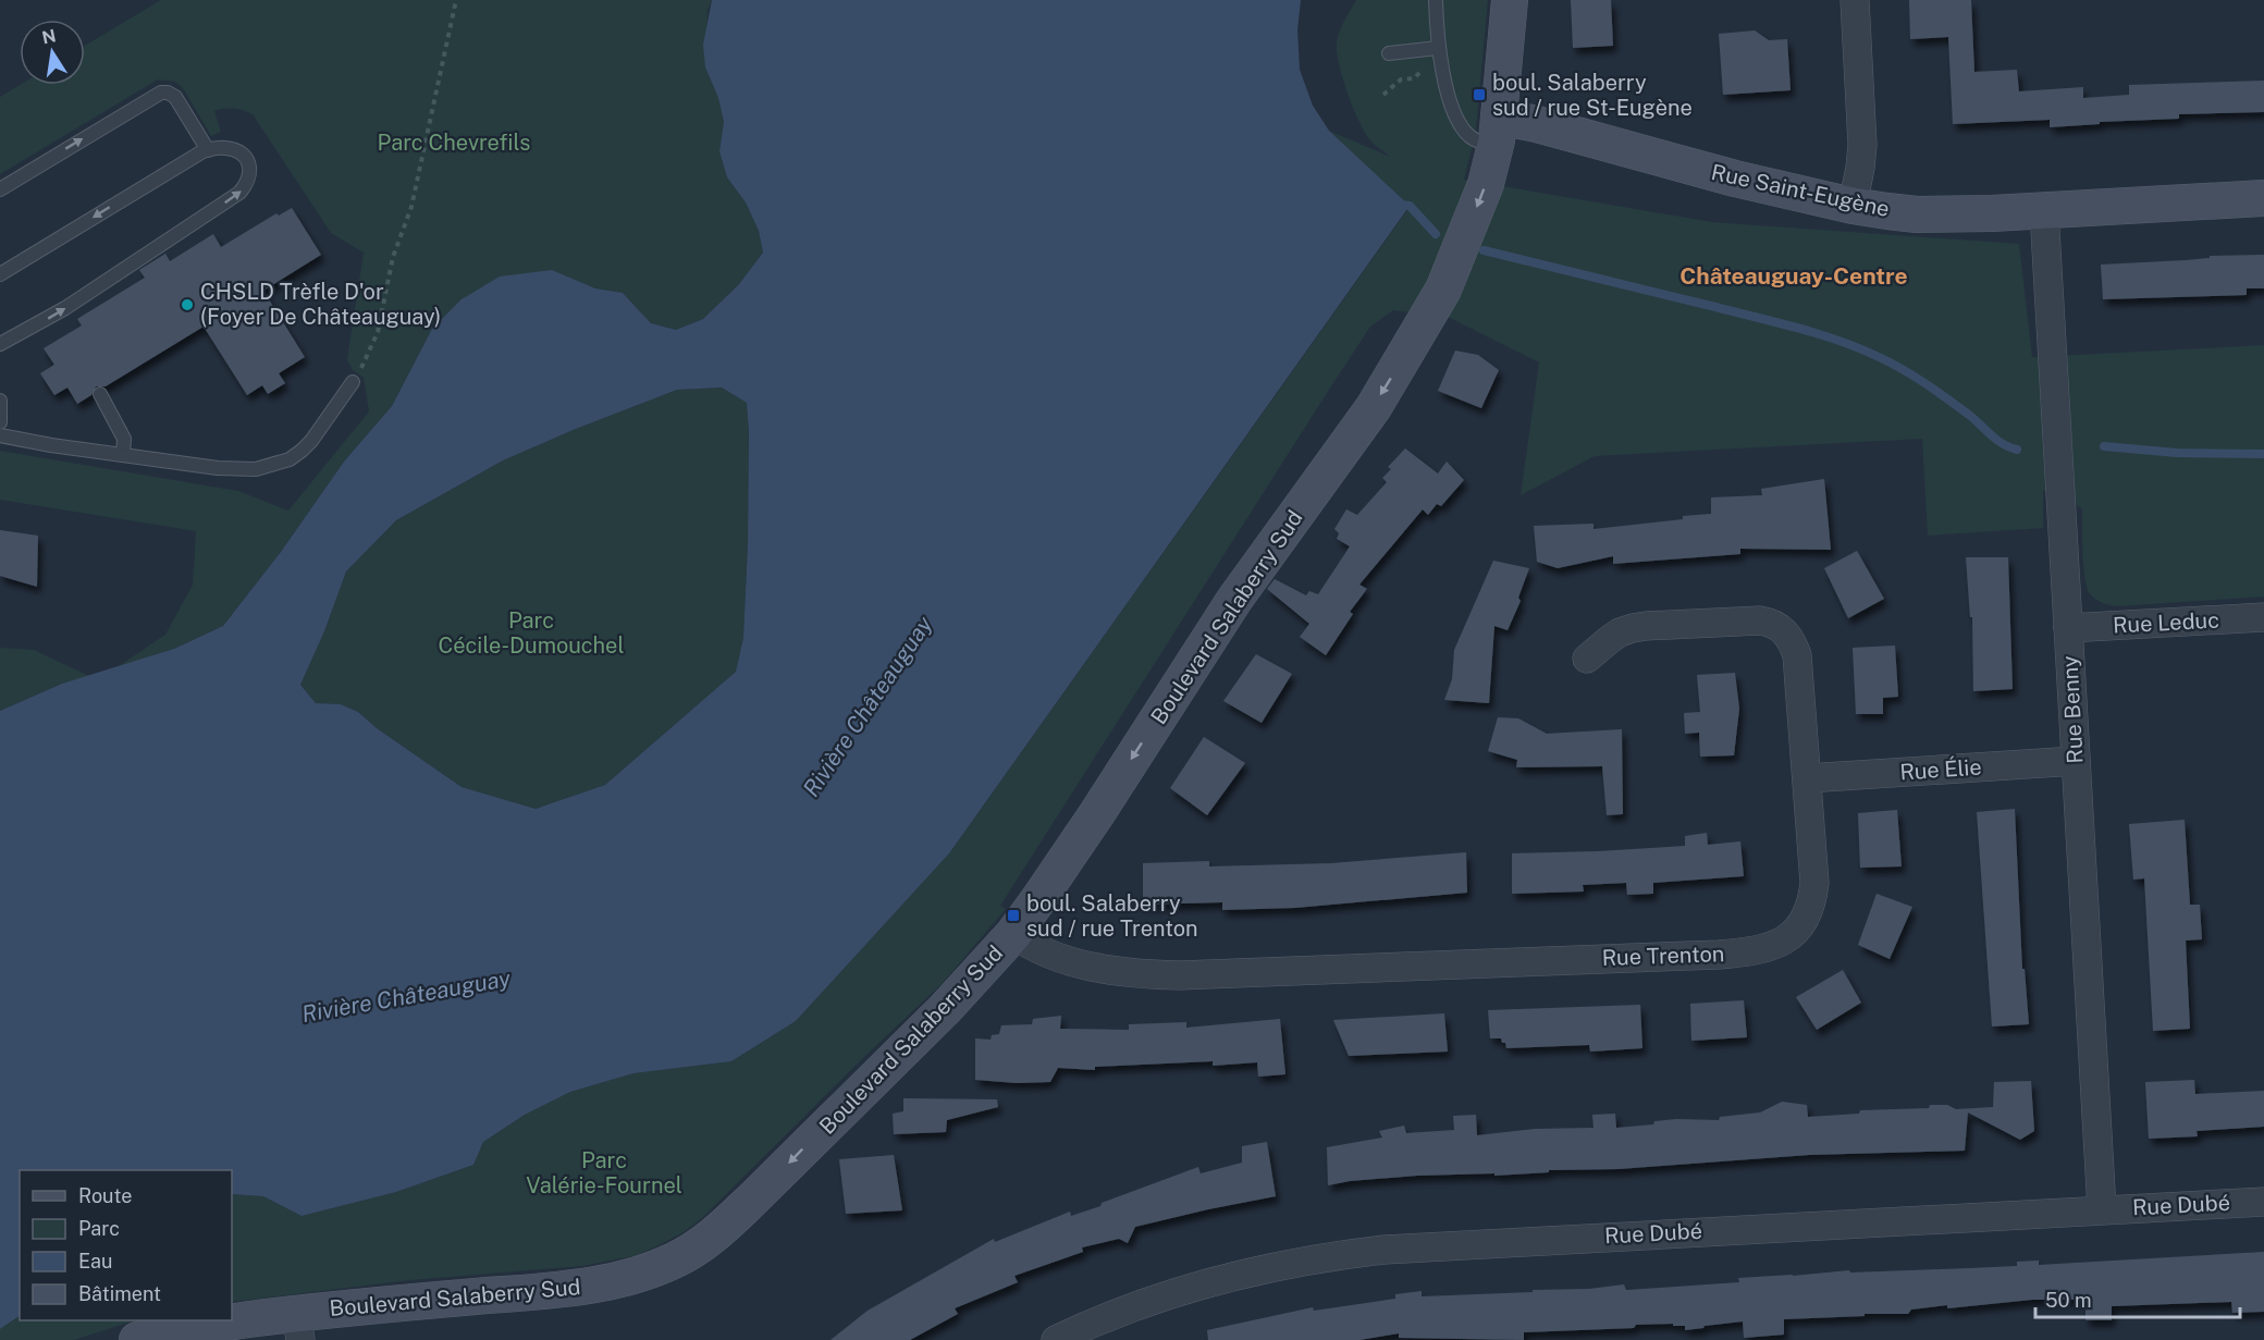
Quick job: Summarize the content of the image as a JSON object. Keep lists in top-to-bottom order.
{
  "streets": {
    "street": [
      "Rue Saint-Eugène",
      "Boulevard Salaberry Sud",
      "Rue Leduc",
      "Rue Benny",
      "Rue Élie",
      "Rue Trenton",
      "Rue Dubé"
    ]
  },
  "crossings": [
    ["Rue Saint-Eugène", "Boulevard Salaberry Sud"],
    ["Rue Saint-Eugène", "Rue Benny"],
    ["Boulevard Salaberry Sud", "Rue Trenton"],
    ["Rue Leduc", "Rue Benny"],
    ["Rue Benny", "Rue Élie"],
    ["Rue Benny", "Rue Dubé"],
    ["Rue Élie", "Rue Trenton"]
  ],
  "one_way": ["Boulevard Salaberry Sud"],
  "districts": ["Châteauguay-Centre"],
  "water": ["Rivière Châteauguay"],
  "parks": ["Parc Chevrefils", "Parc Cécile-Dumouchel", "Parc Valérie-Fournel"],
  "places": {
    "transit": ["boul. Salaberry sud / rue St-Eugène", "boul. Salaberry sud / rue Trenton"],
    "other": ["CHSLD Trèfle D'or (Foyer De Châteauguay)"]
  },
  "legend": [
    "Route",
    "Parc",
    "Eau",
    "Bâtiment"
  ],
  "scale_bar": "50 m",
  "north": "top"
}
